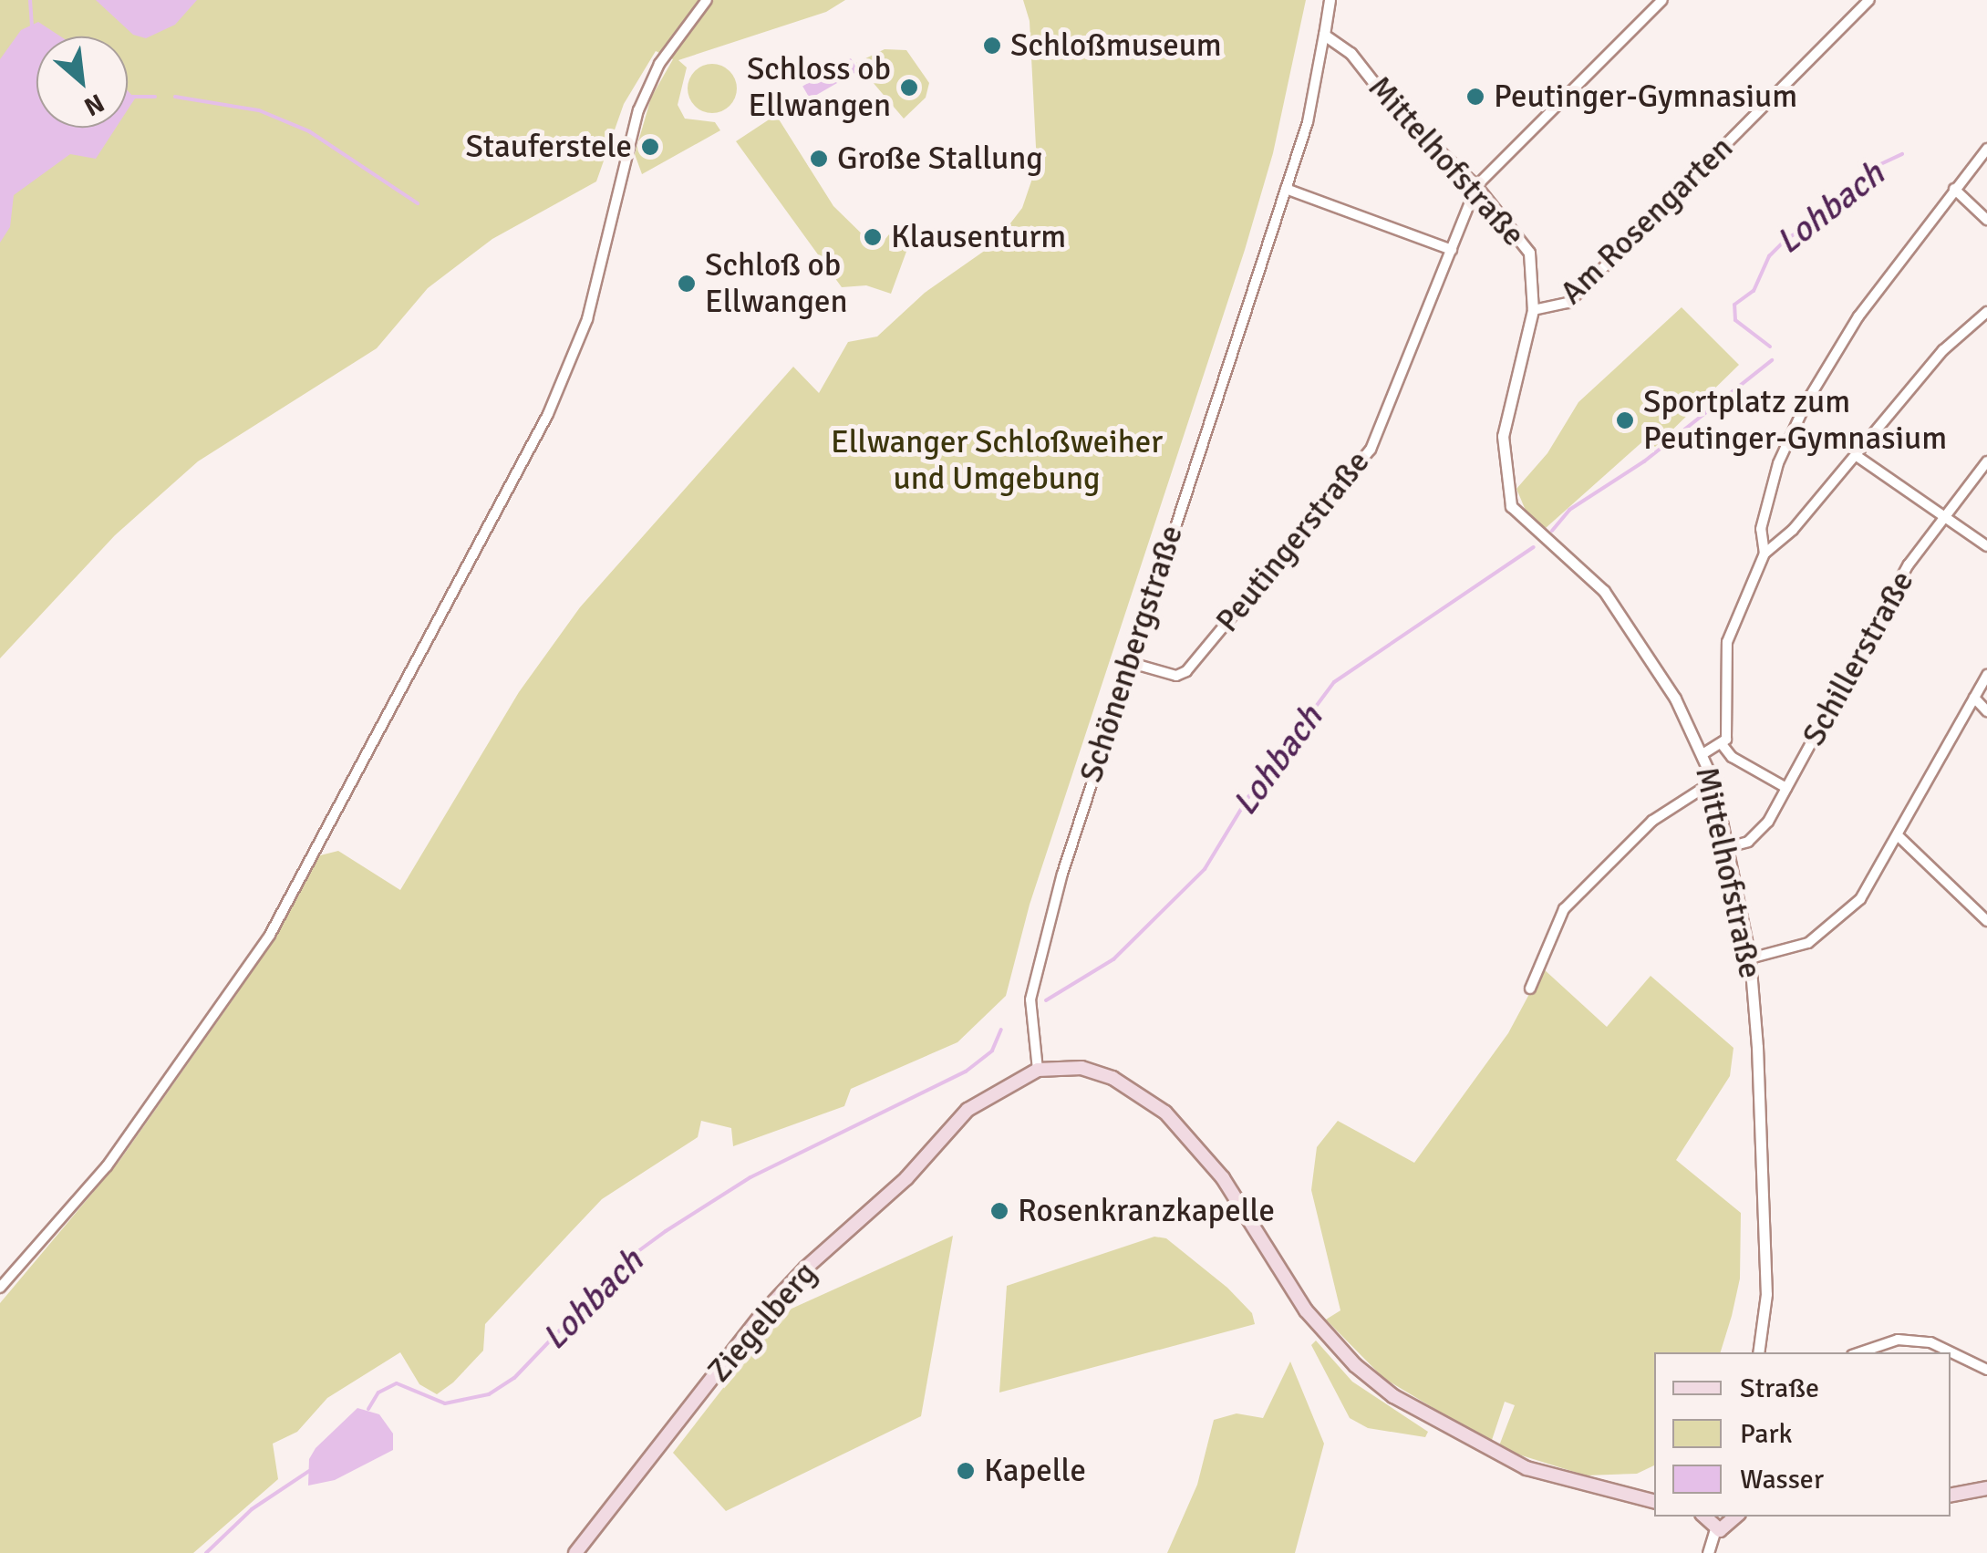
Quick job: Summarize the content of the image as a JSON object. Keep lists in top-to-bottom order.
{
  "streets": {
    "main road": ["Ziegelberg"],
    "street": [
      "Mittelhofstraße",
      "Am Rosengarten",
      "Peutingerstraße",
      "Schönenbergstraße",
      "Schillerstraße"
    ]
  },
  "crossings": [
    ["Mittelhofstraße", "Am Rosengarten"],
    ["Mittelhofstraße", "Peutingerstraße"],
    ["Mittelhofstraße", "Schönenbergstraße"],
    ["Mittelhofstraße", "Schillerstraße"],
    ["Peutingerstraße", "Schönenbergstraße"],
    ["Schönenbergstraße", "Ziegelberg"]
  ],
  "water": ["Lohbach"],
  "parks": ["Ellwanger Schloßweiher und Umgebung"],
  "places": [
    "Schloßmuseum",
    "Schloss ob Ellwangen",
    "Peutinger-Gymnasium",
    "Stauferstele",
    "Große Stallung",
    "Klausenturm",
    "Schloß ob Ellwangen",
    "Sportplatz zum Peutinger-Gymnasium",
    "Rosenkranzkapelle",
    "Kapelle"
  ],
  "legend": ["Straße", "Park", "Wasser"],
  "north": "bottom right"
}
